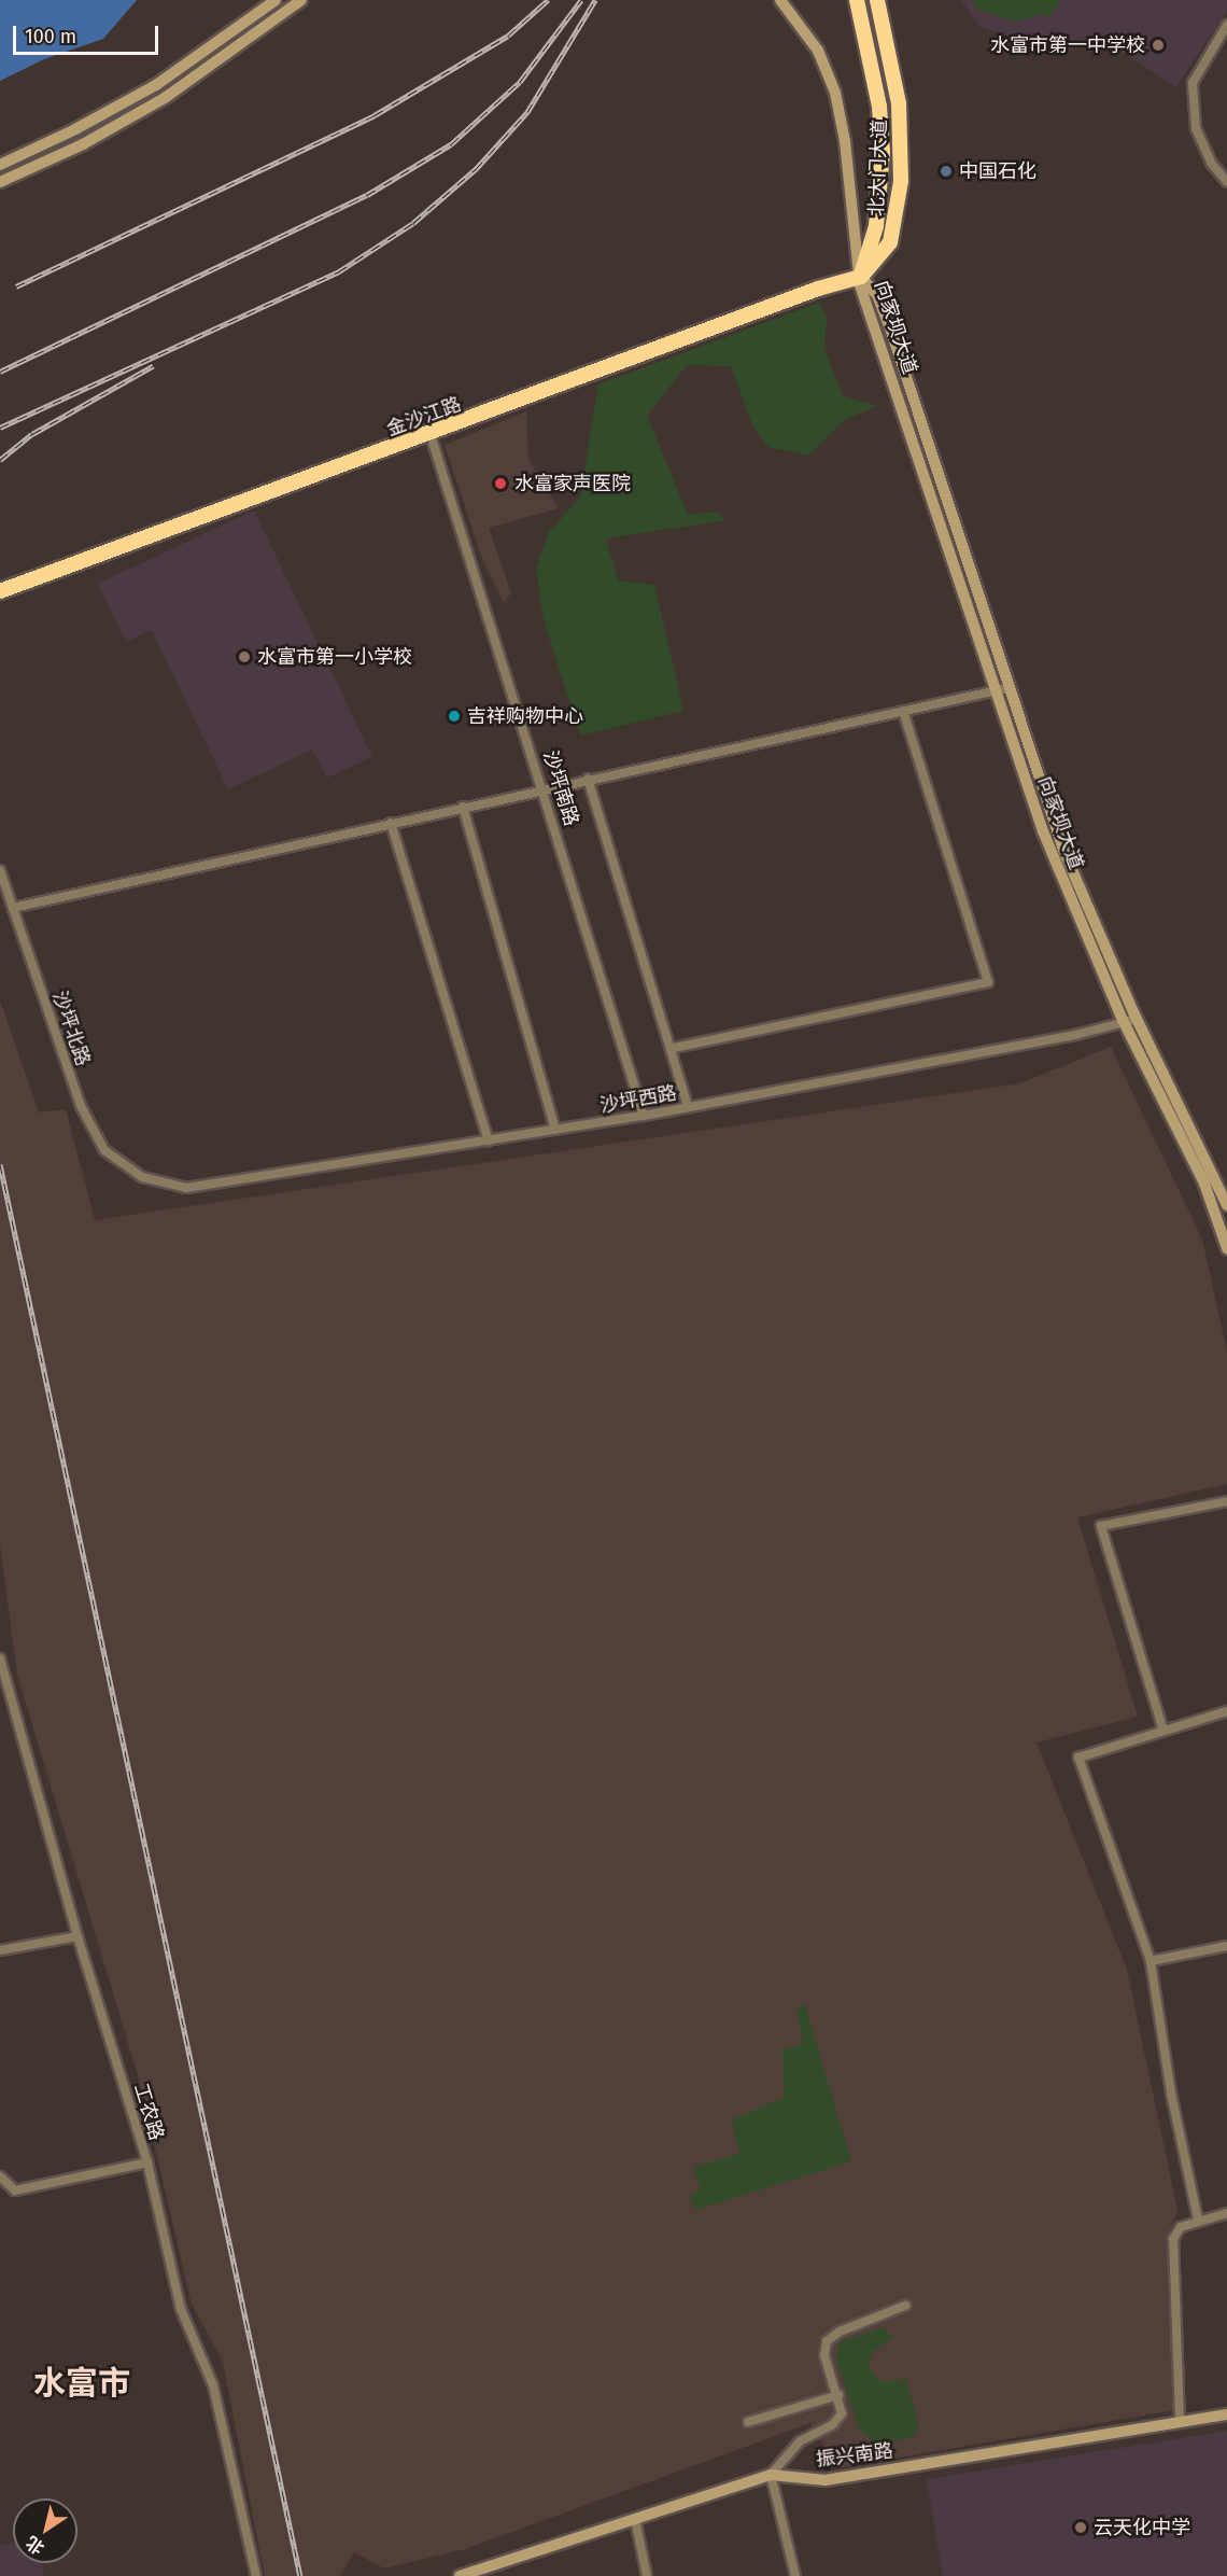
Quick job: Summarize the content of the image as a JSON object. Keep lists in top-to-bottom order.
{
  "streets": {
    "highway": ["北大门大道", "金沙江路"],
    "main road": ["向家坝大道", "振兴南路"],
    "street": [
      "沙坪南路",
      "沙坪北路",
      "沙坪西路",
      "工农路"
    ]
  },
  "crossings": [
    ["北大门大道", "向家坝大道"],
    ["北大门大道", "金沙江路"],
    ["向家坝大道", "金沙江路"],
    ["向家坝大道", "沙坪西路"],
    ["金沙江路", "沙坪南路"],
    ["沙坪南路", "沙坪西路"],
    ["沙坪北路", "沙坪西路"]
  ],
  "districts": ["水富市"],
  "places": [
    "水富市第一中学校",
    "中国石化",
    "水富家声医院",
    "水富市第一小学校",
    "吉祥购物中心",
    "云天化中学"
  ],
  "scale_bar": "100 m",
  "north": "bottom left"
}
